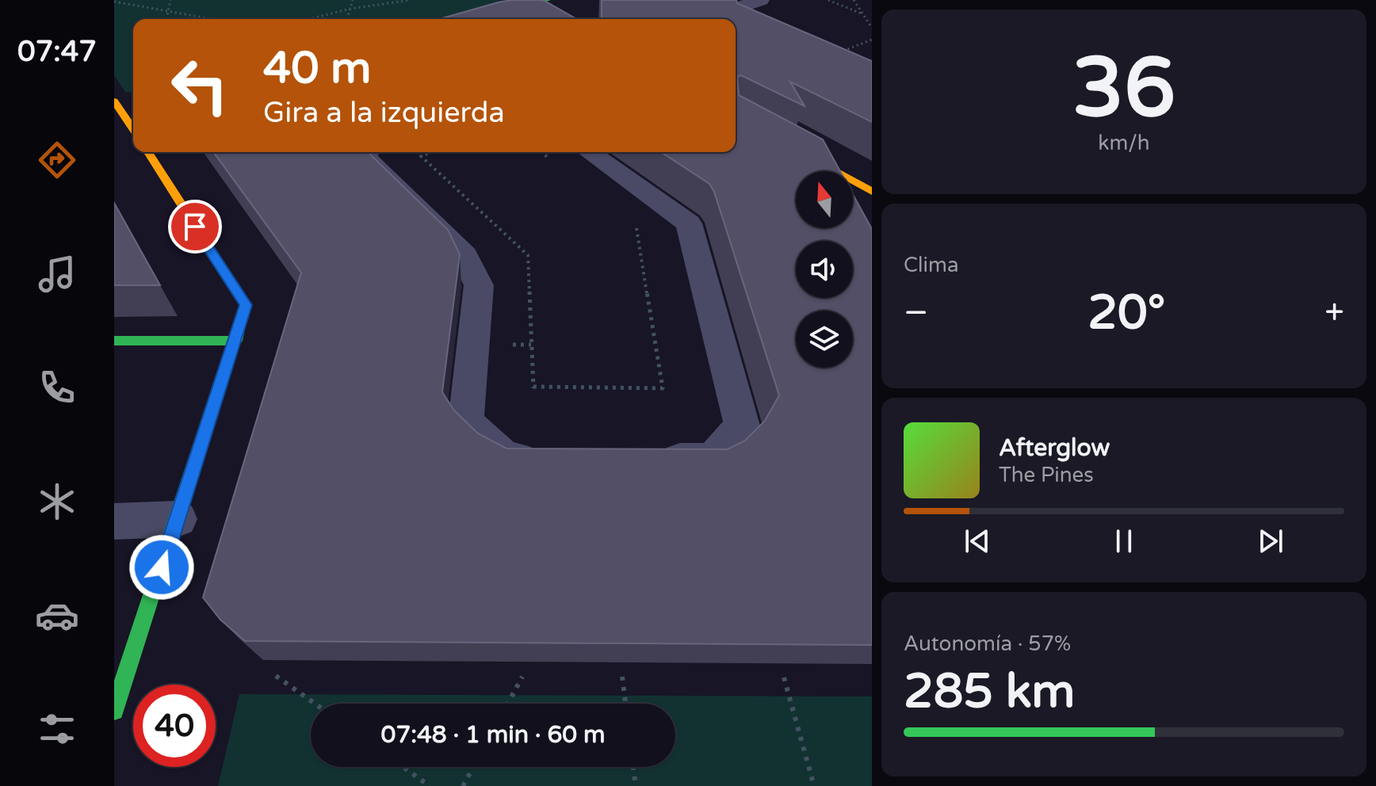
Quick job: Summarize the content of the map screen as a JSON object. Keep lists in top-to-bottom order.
{
  "north": "top",
  "page": {
    "tabs": "07:47",
    "tile": [
      ["36", "km/h"],
      "Clima",
      ["Autonomía · 57%", "285 km"]
    ],
    "turn": ["40 m", "Gira a la izquierda"],
    "heat": ["−", "20°", "+"],
    "song": ["Afterglow", "The Pines"],
    "limit": "40",
    "trip": "07:48 · 1 min · 60 m"
  }
}
